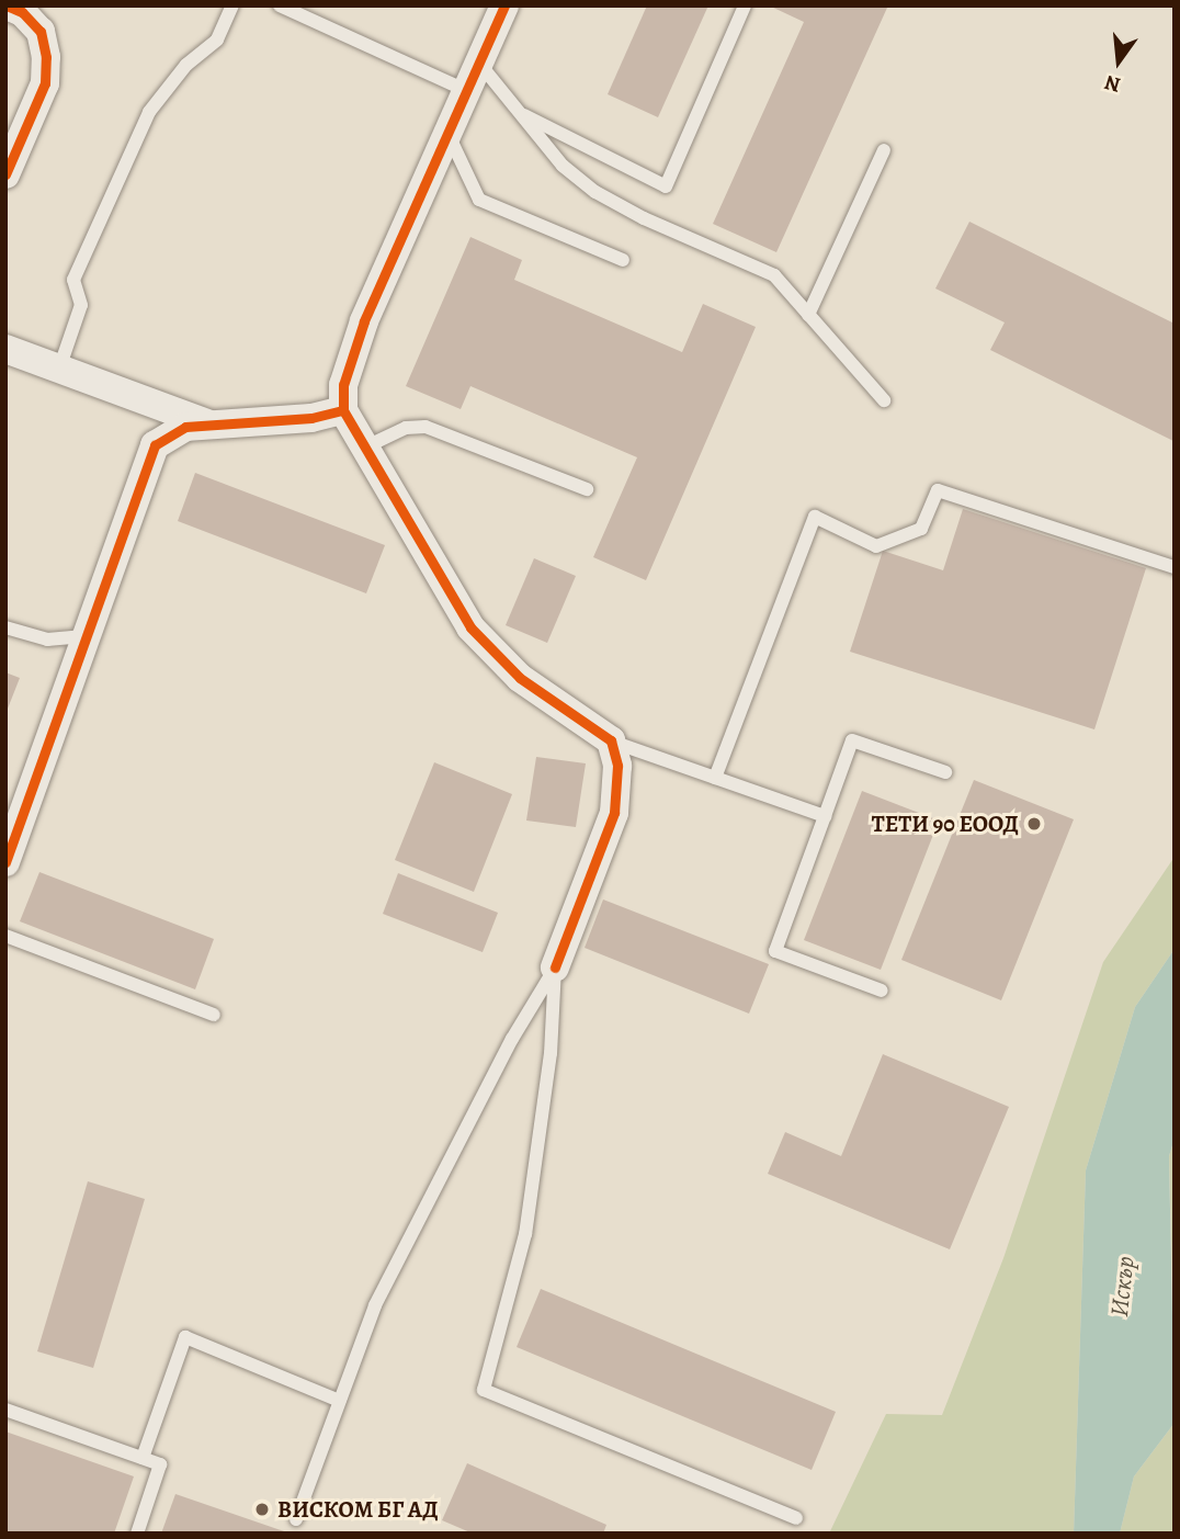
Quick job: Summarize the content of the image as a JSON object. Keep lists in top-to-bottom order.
{
  "water": ["Искър"],
  "places": ["ТЕТИ 90 ЕООД", "ВИСКОМ БГ АД"],
  "north": "bottom"
}
